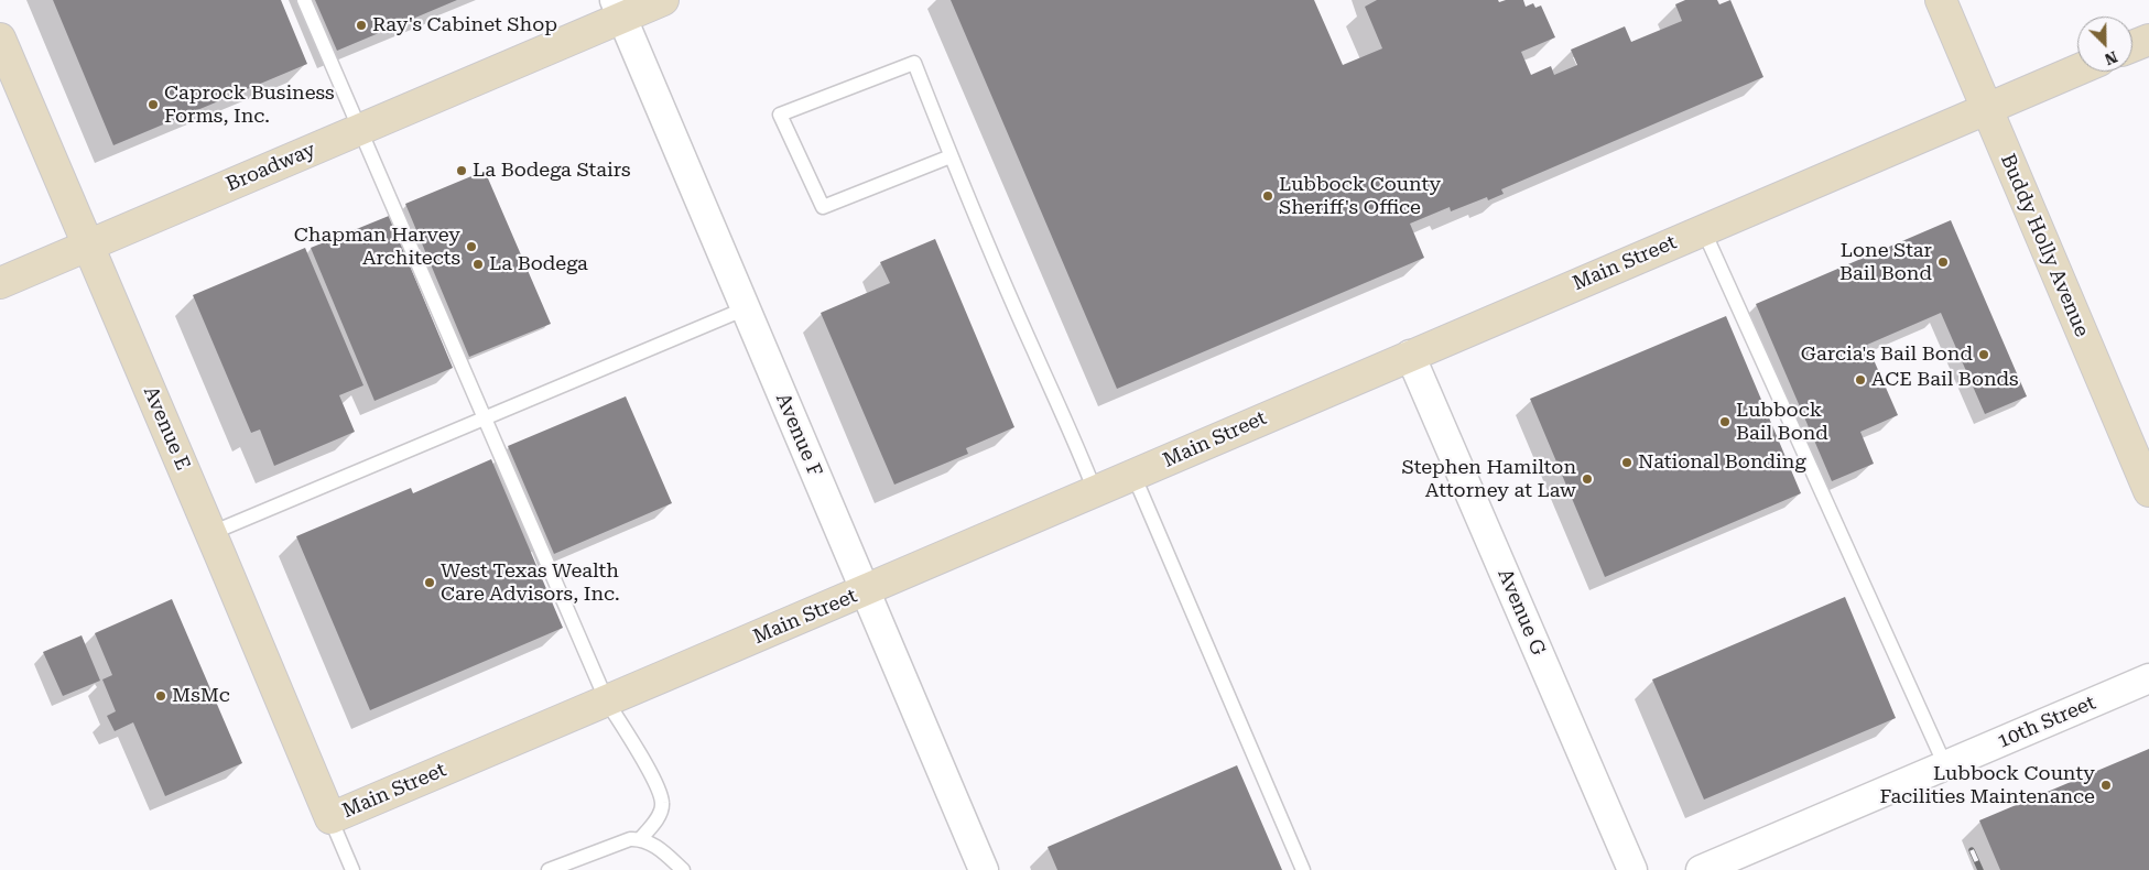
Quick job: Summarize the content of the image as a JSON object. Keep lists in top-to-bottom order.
{
  "streets": {
    "street": [
      "Broadway",
      "Buddy Holly Avenue",
      "Main Street",
      "Avenue E",
      "Avenue F",
      "Avenue G",
      "10th Street"
    ]
  },
  "crossings": [
    ["Broadway", "Avenue E"],
    ["Broadway", "Avenue F"],
    ["Buddy Holly Avenue", "Main Street"],
    ["Main Street", "Avenue E"],
    ["Main Street", "Avenue F"],
    ["Main Street", "Avenue G"]
  ],
  "places": [
    "Ray's Cabinet Shop",
    "Caprock Business Forms, Inc.",
    "La Bodega Stairs",
    "Lubbock County Sheriff's Office",
    "Chapman Harvey Architects",
    "Lone Star Bail Bond",
    "La Bodega",
    "Garcia's Bail Bond",
    "ACE Bail Bonds",
    "Lubbock Bail Bond",
    "National Bonding",
    "Stephen Hamilton Attorney at Law",
    "West Texas Wealth Care Advisors, Inc.",
    "MsMc",
    "Lubbock County Facilities Maintenance"
  ],
  "north": "bottom right"
}
